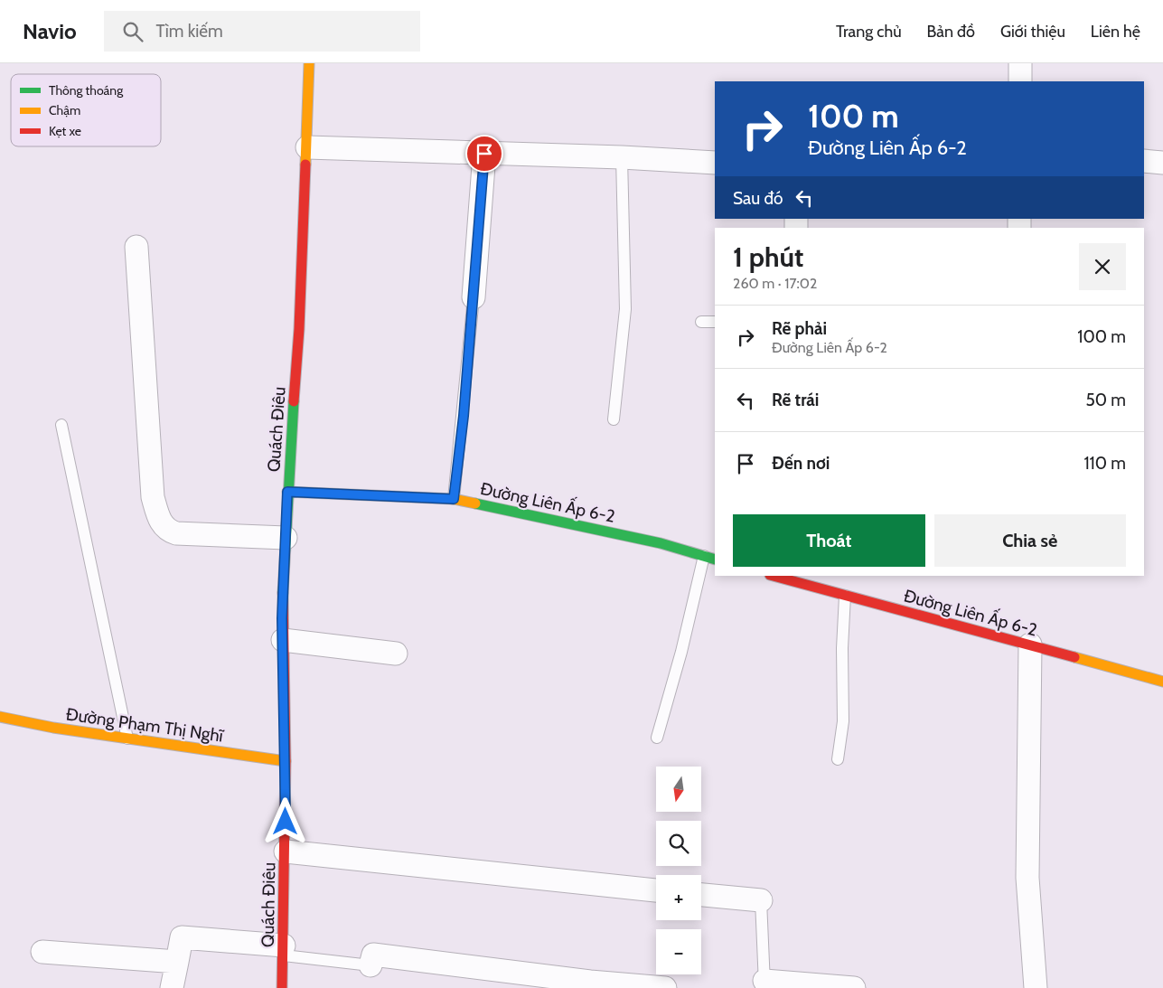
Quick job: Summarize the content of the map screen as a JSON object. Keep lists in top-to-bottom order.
{
  "streets": {
    "street": ["Quách Điêu", "Đường Liên Ấp 6-2", "Đường Phạm Thị Nghĩ"]
  },
  "crossings": [
    ["Quách Điêu", "Đường Liên Ấp 6-2"],
    ["Quách Điêu", "Đường Phạm Thị Nghĩ"]
  ],
  "legend": ["Thông thoáng", "Chậm", "Kẹt xe"],
  "north": "bottom",
  "page": {
    "header": "Navio",
    "search": "Tìm kiếm",
    "nav": [
      "Trang chủ",
      "Bản đồ",
      "Giới thiệu",
      "Liên hệ"
    ],
    "turn": ["100 m", "Đường Liên Ấp 6-2"],
    "then": "Sau đó",
    "heading": ["1 phút", "260 m · 17:02"],
    "list": [
      {
        "name": "Rẽ phải",
        "note": "Đường Liên Ấp 6-2",
        "value": "100 m"
      },
      {
        "name": "Rẽ trái",
        "value": "50 m"
      },
      {
        "name": "Đến nơi",
        "value": "110 m"
      }
    ],
    "buttons": ["Thoát", "Chia sẻ"],
    "map_buttons": ["+", "−"]
  }
}
